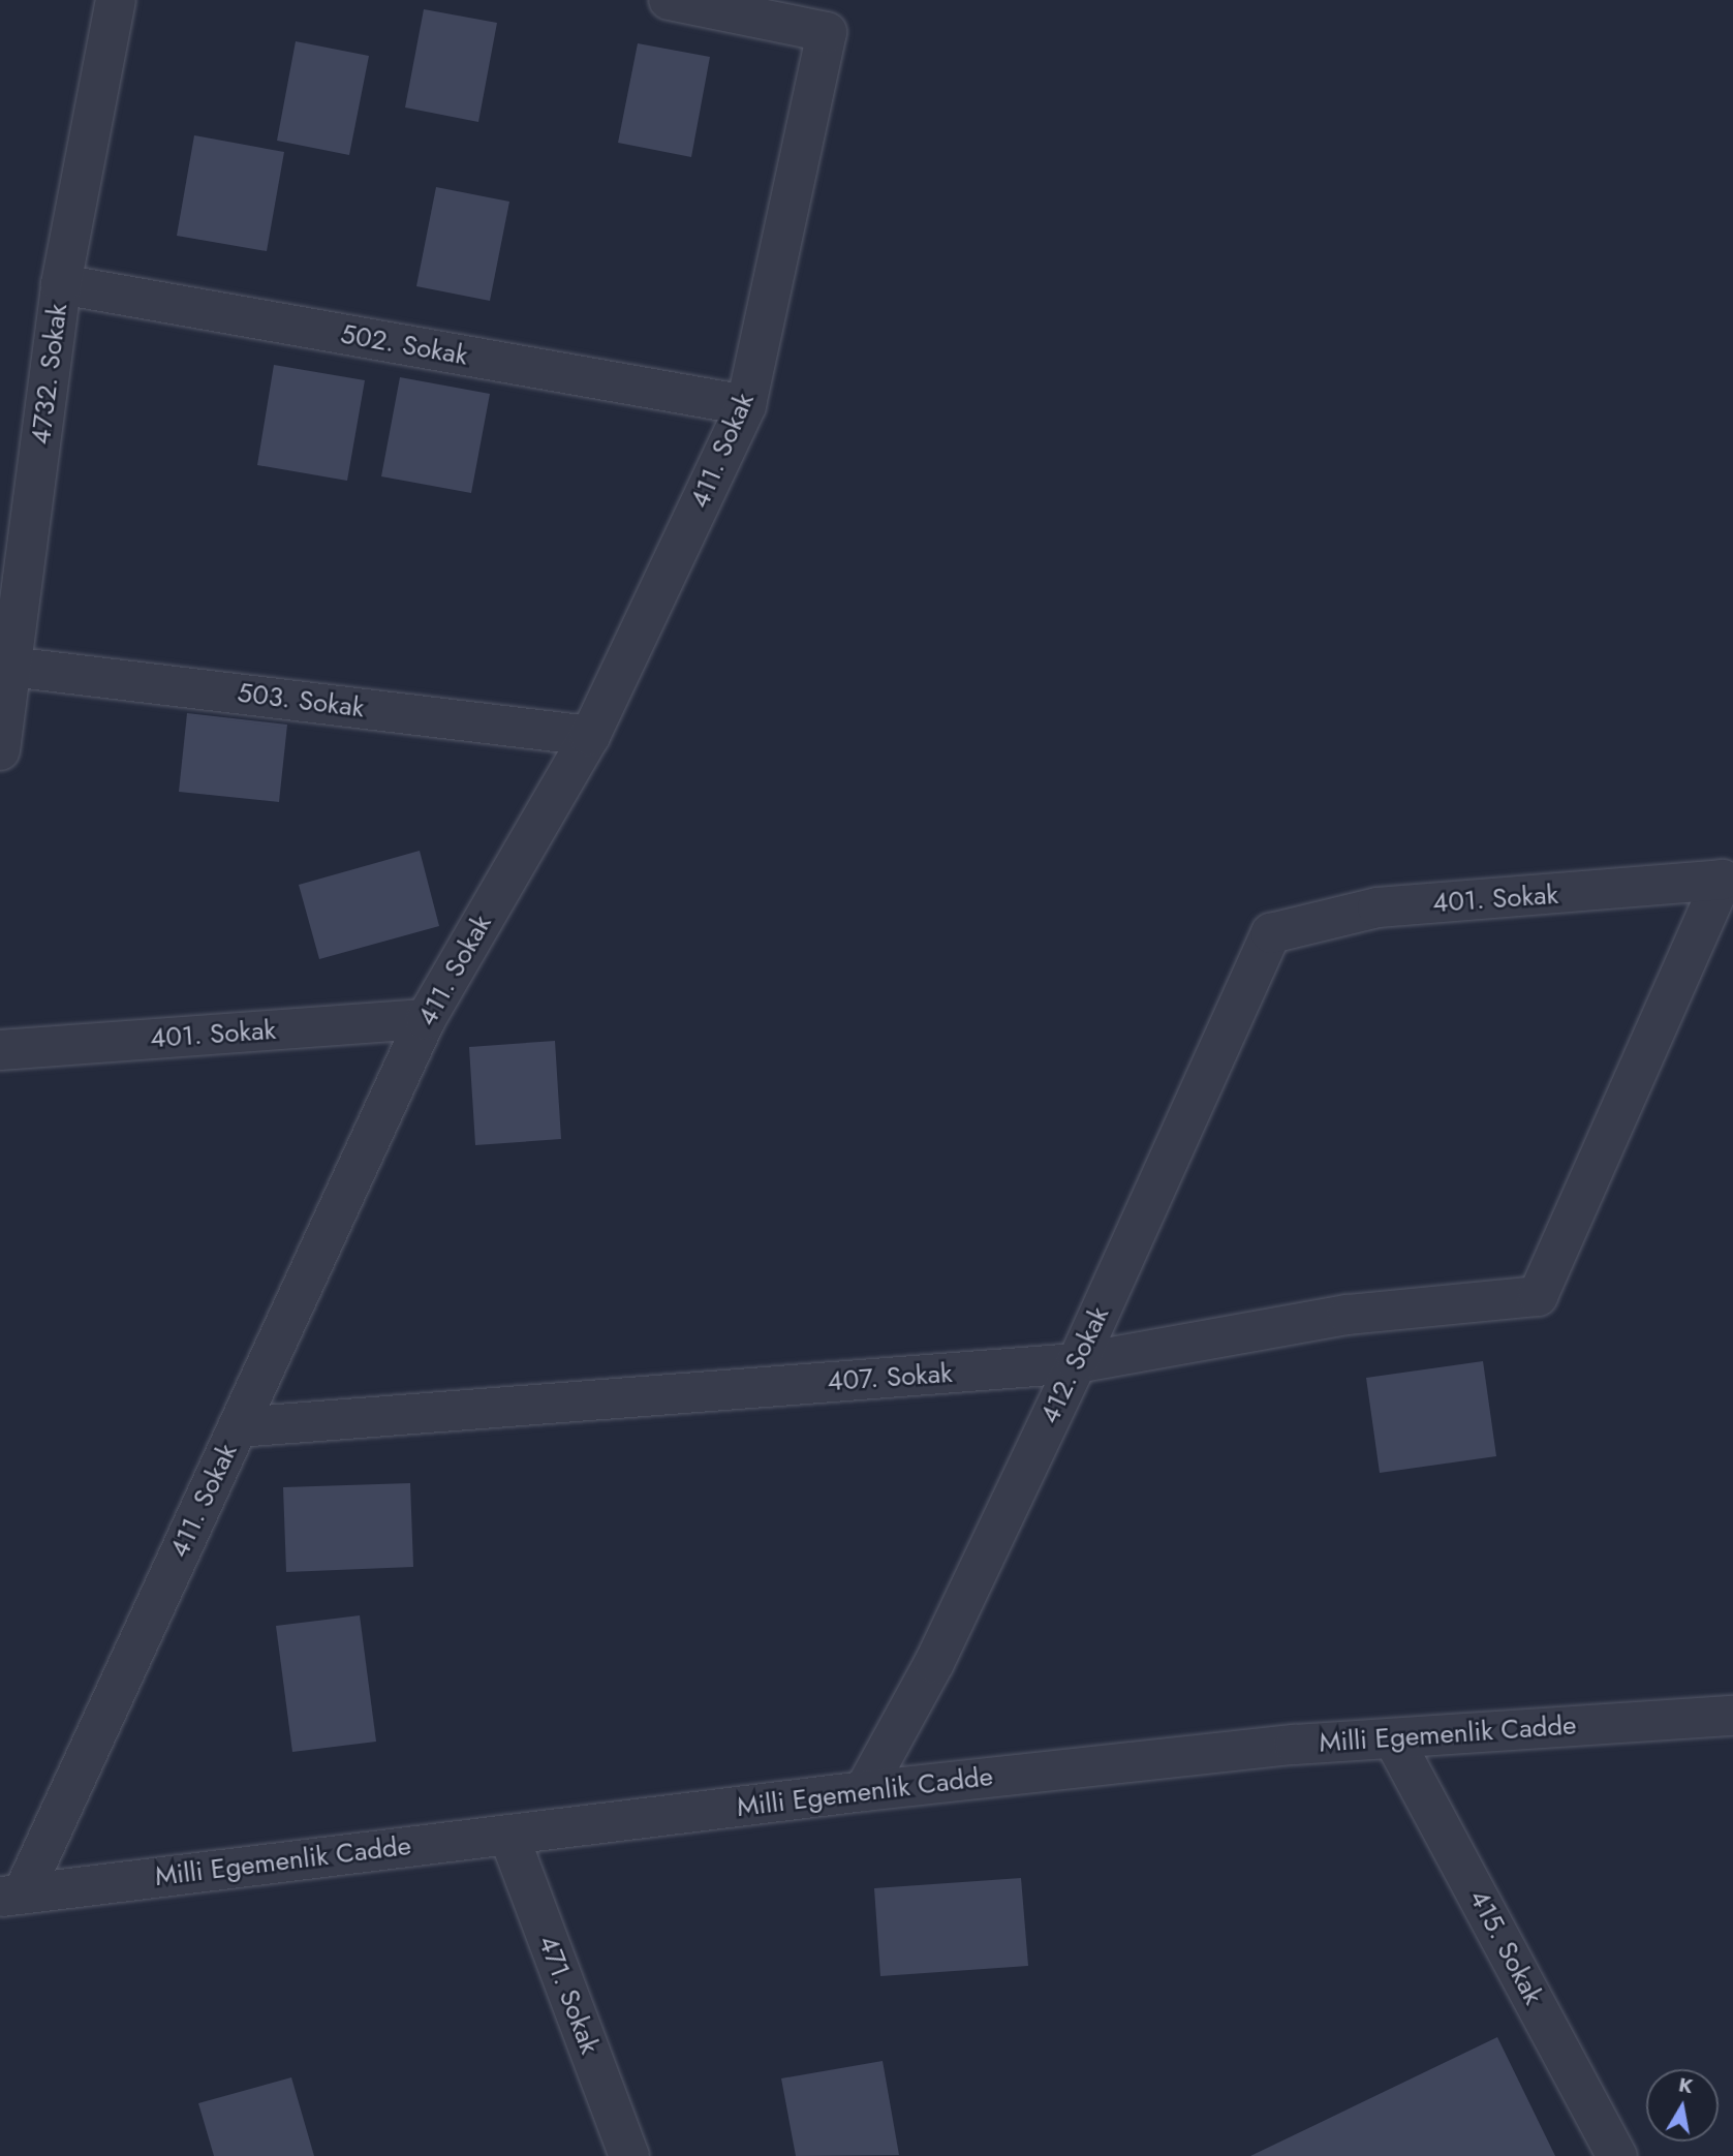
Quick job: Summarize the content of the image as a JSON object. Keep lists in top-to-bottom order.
{
  "streets": {
    "street": [
      "502. Sokak",
      "4732. Sokak",
      "411. Sokak",
      "503. Sokak",
      "401. Sokak",
      "412. Sokak",
      "407. Sokak",
      "Milli Egemenlik Cadde",
      "415. Sokak",
      "471. Sokak"
    ]
  },
  "crossings": [
    ["502. Sokak", "4732. Sokak"],
    ["502. Sokak", "411. Sokak"],
    ["4732. Sokak", "503. Sokak"],
    ["411. Sokak", "503. Sokak"],
    ["411. Sokak", "401. Sokak"],
    ["411. Sokak", "407. Sokak"],
    ["411. Sokak", "Milli Egemenlik Cadde"],
    ["401. Sokak", "412. Sokak"],
    ["401. Sokak", "407. Sokak"],
    ["412. Sokak", "407. Sokak"],
    ["412. Sokak", "Milli Egemenlik Cadde"],
    ["Milli Egemenlik Cadde", "415. Sokak"],
    ["Milli Egemenlik Cadde", "471. Sokak"]
  ],
  "north": "top"
}
